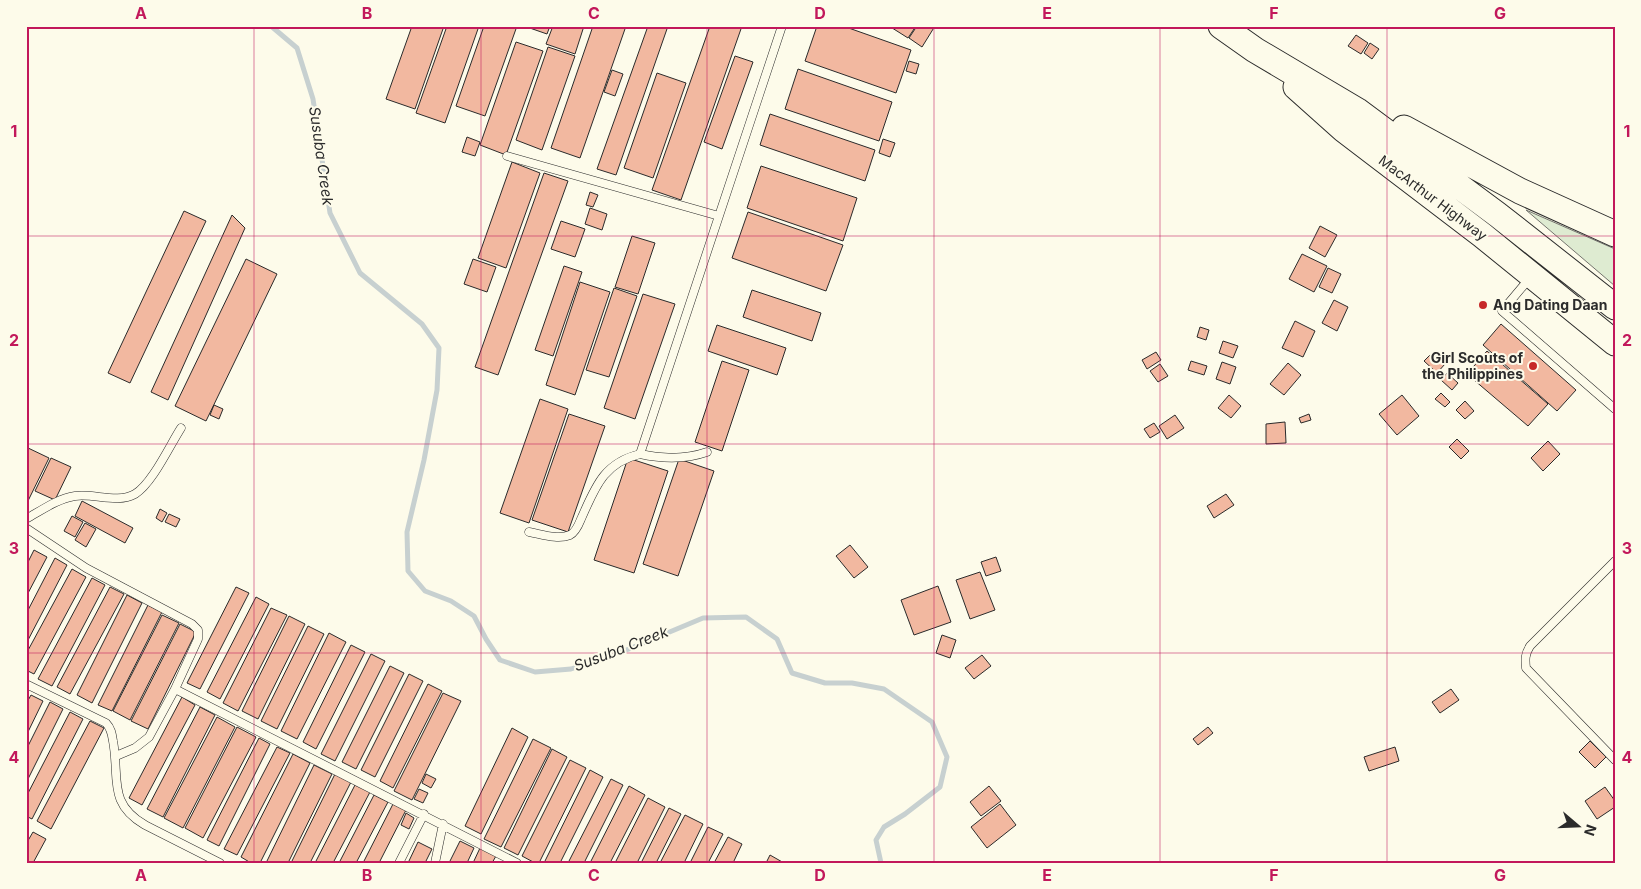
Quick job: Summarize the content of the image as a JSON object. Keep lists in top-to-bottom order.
{
  "streets": {
    "highway": ["MacArthur Highway"]
  },
  "water": ["Susuba Creek"],
  "places": ["Ang Dating Daan", "Girl Scouts of the Philippines"],
  "north": "right",
  "grid": {
    "columns": [
      "A",
      "B",
      "C",
      "D",
      "E",
      "F",
      "G"
    ],
    "rows": [
      "1",
      "2",
      "3",
      "4"
    ]
  }
}
